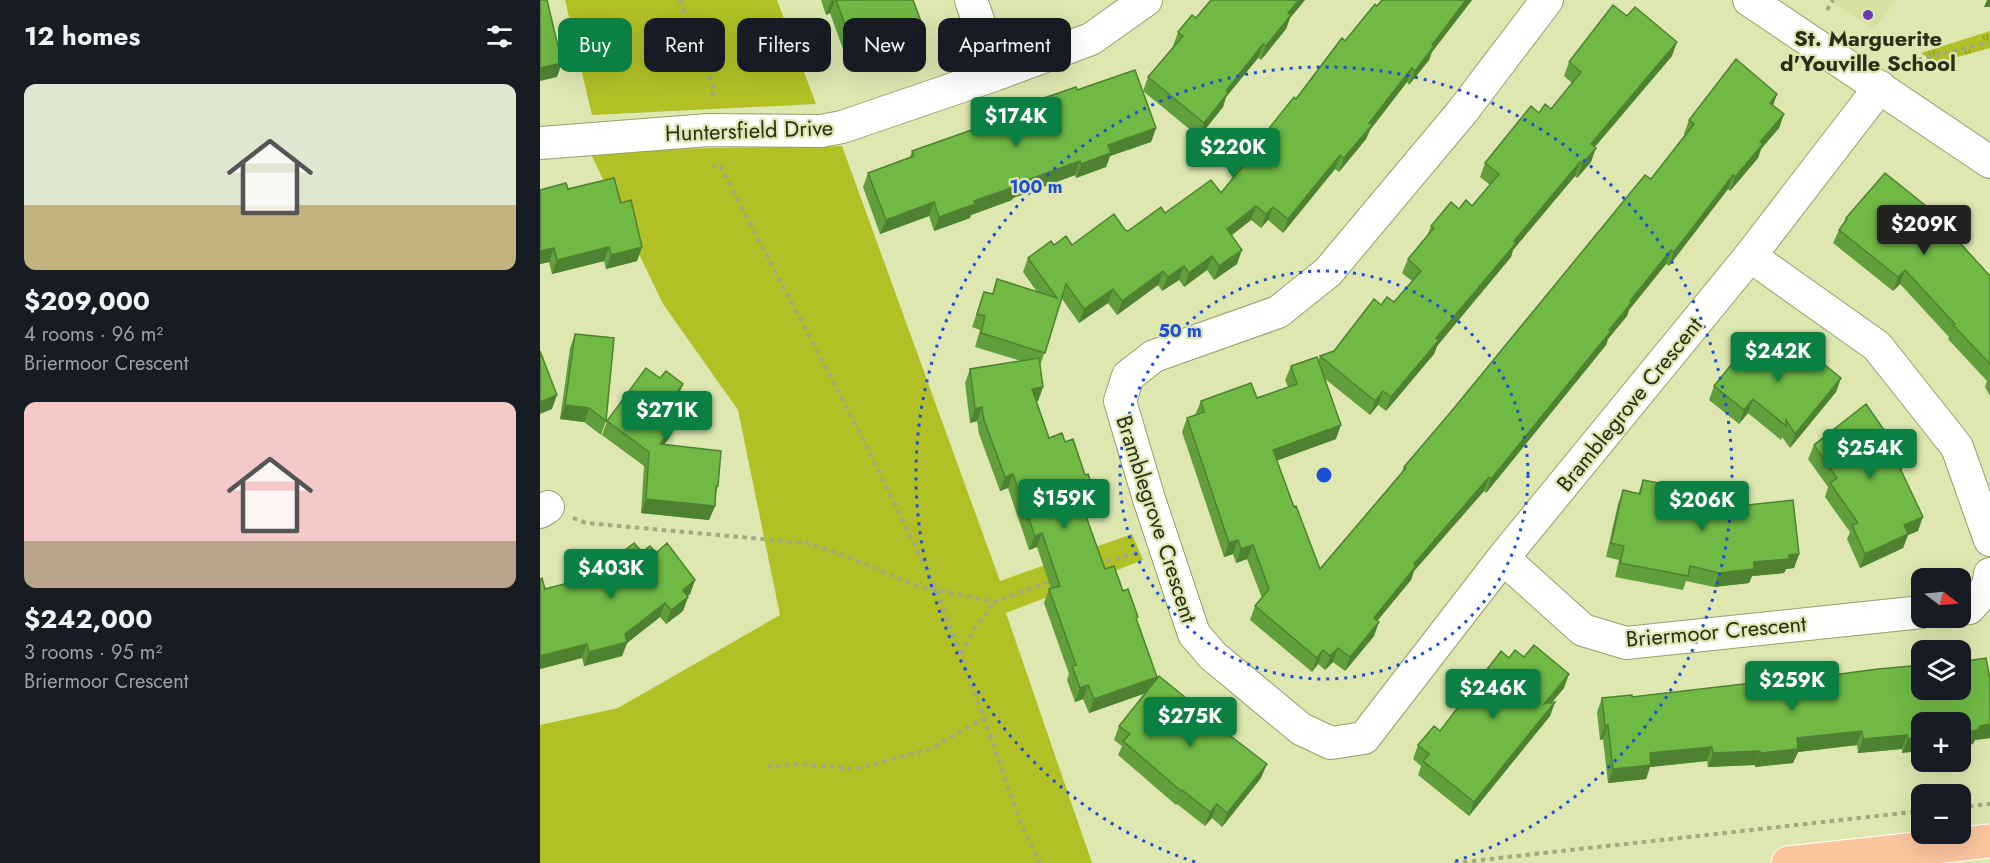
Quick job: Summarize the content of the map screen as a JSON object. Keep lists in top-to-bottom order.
{
  "streets": {
    "street": ["Huntersfield Drive", "Bramblegrove Crescent", "Briermoor Crescent"]
  },
  "crossings": [
    ["Bramblegrove Crescent", "Briermoor Crescent"]
  ],
  "places": ["St. Marguerite d'Youville School"],
  "north": "right",
  "page": {
    "heading": "12 homes",
    "chip": [
      "Buy",
      "Rent",
      "Filters",
      "New",
      "Apartment"
    ],
    "list": [
      {
        "name": "$209,000",
        "note": "4 rooms · 96 m² · Briermoor Crescent"
      },
      {
        "name": "$242,000",
        "note": "3 rooms · 95 m² · Briermoor Crescent"
      }
    ],
    "price": [
      "$174K",
      "$220K",
      "$209K",
      "$242K",
      "$271K",
      "$254K",
      "$159K",
      "$206K",
      "$403K",
      "$259K",
      "$246K",
      "$275K"
    ],
    "map_buttons": ["+", "−"]
  },
  "rings": ["100 m", "50 m"]
}
